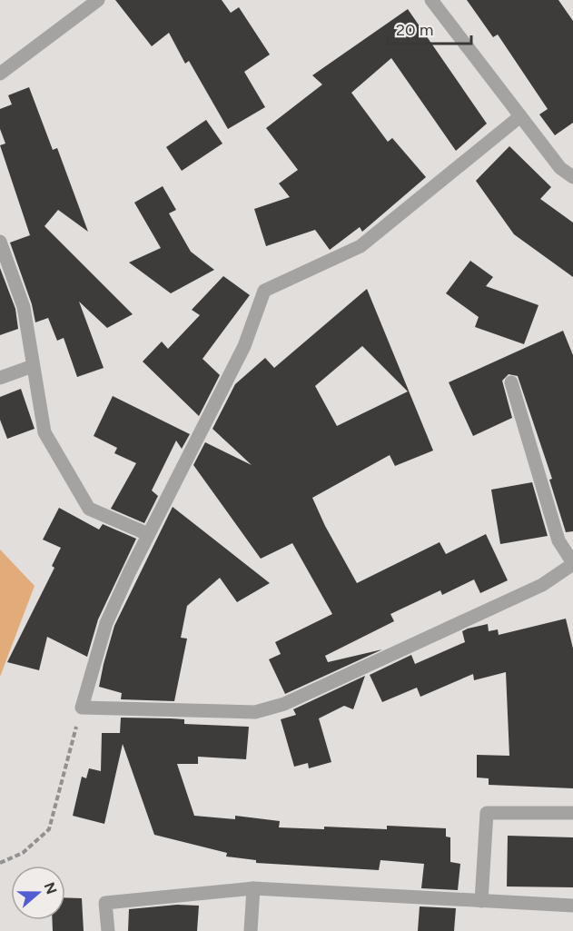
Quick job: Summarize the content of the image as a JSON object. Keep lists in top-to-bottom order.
{
  "scale_bar": "20 m",
  "north": "right"
}
